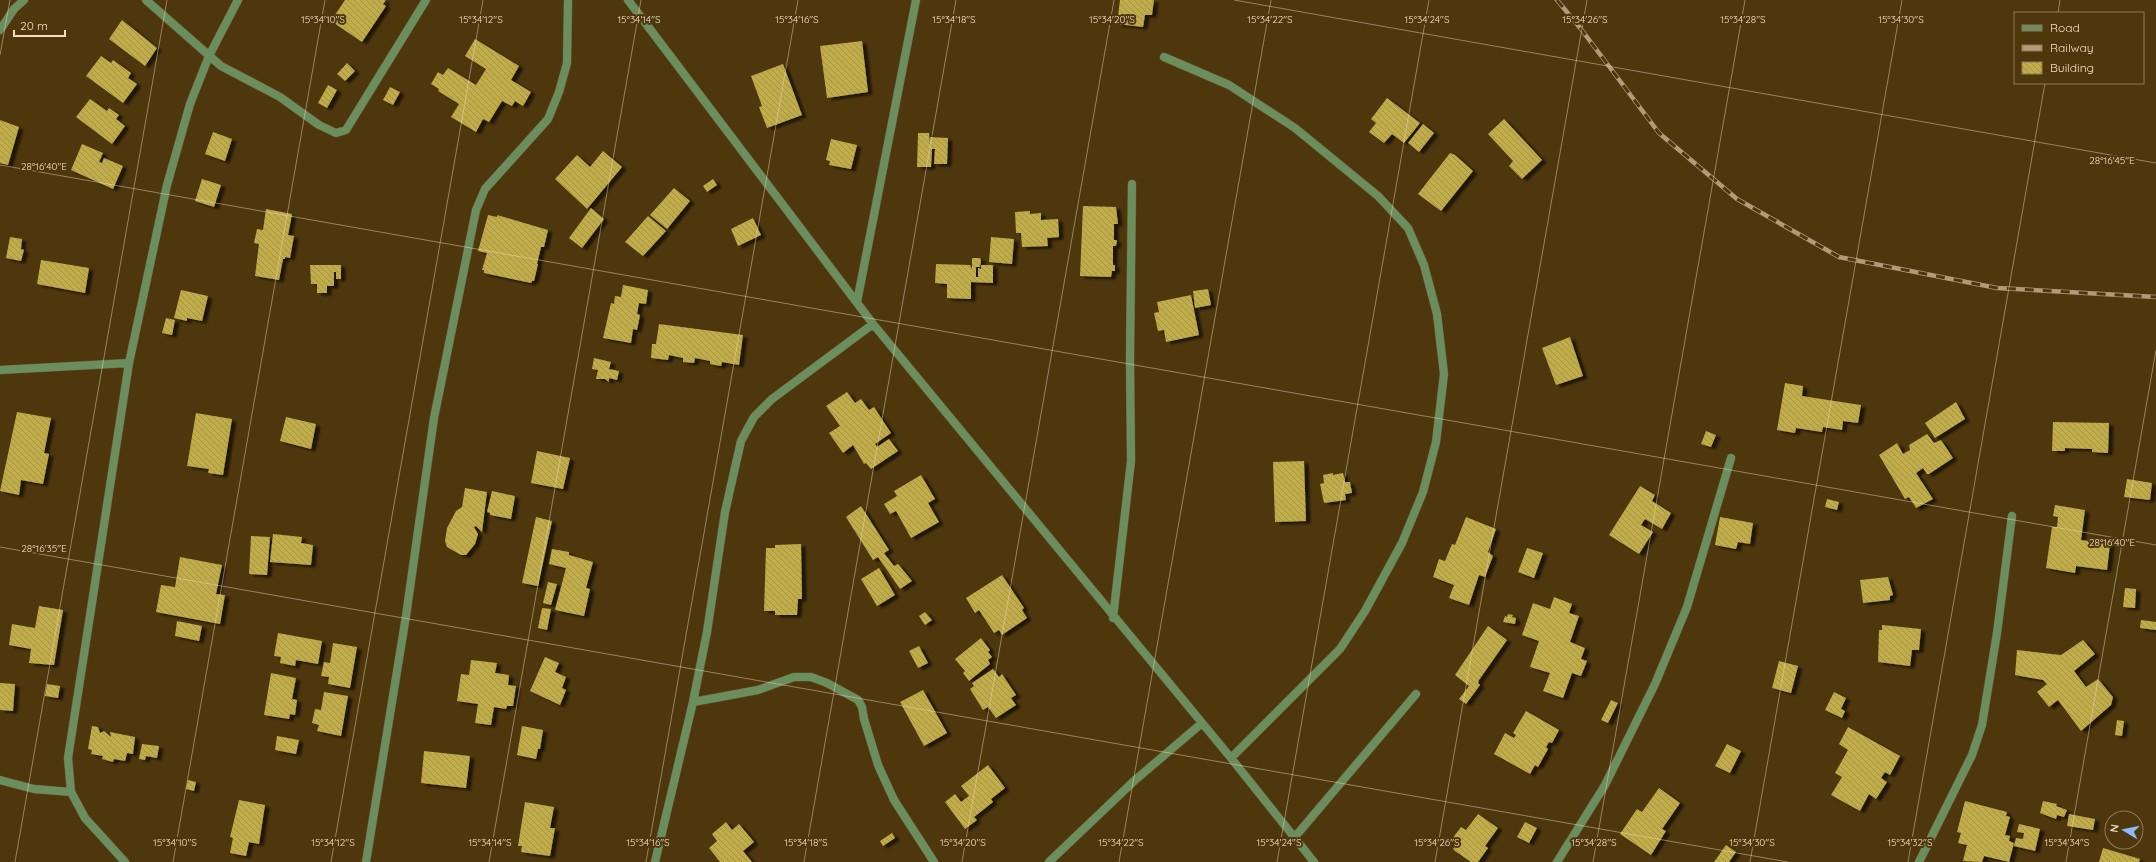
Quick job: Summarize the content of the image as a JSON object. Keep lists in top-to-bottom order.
{
  "legend": ["Road", "Railway", "Building"],
  "scale_bar": "20 m",
  "north": "left",
  "coordinates": [
    "15°34'10\"S",
    "15°34'12\"S",
    "15°34'14\"S",
    "15°34'16\"S",
    "15°34'18\"S",
    "15°34'20\"S",
    "15°34'22\"S",
    "15°34'24\"S",
    "15°34'26\"S",
    "15°34'28\"S",
    "15°34'30\"S",
    "28°16'45\"E",
    "28°16'40\"E",
    "28°16'35\"E",
    "15°34'32\"S",
    "15°34'34\"S"
  ]
}
